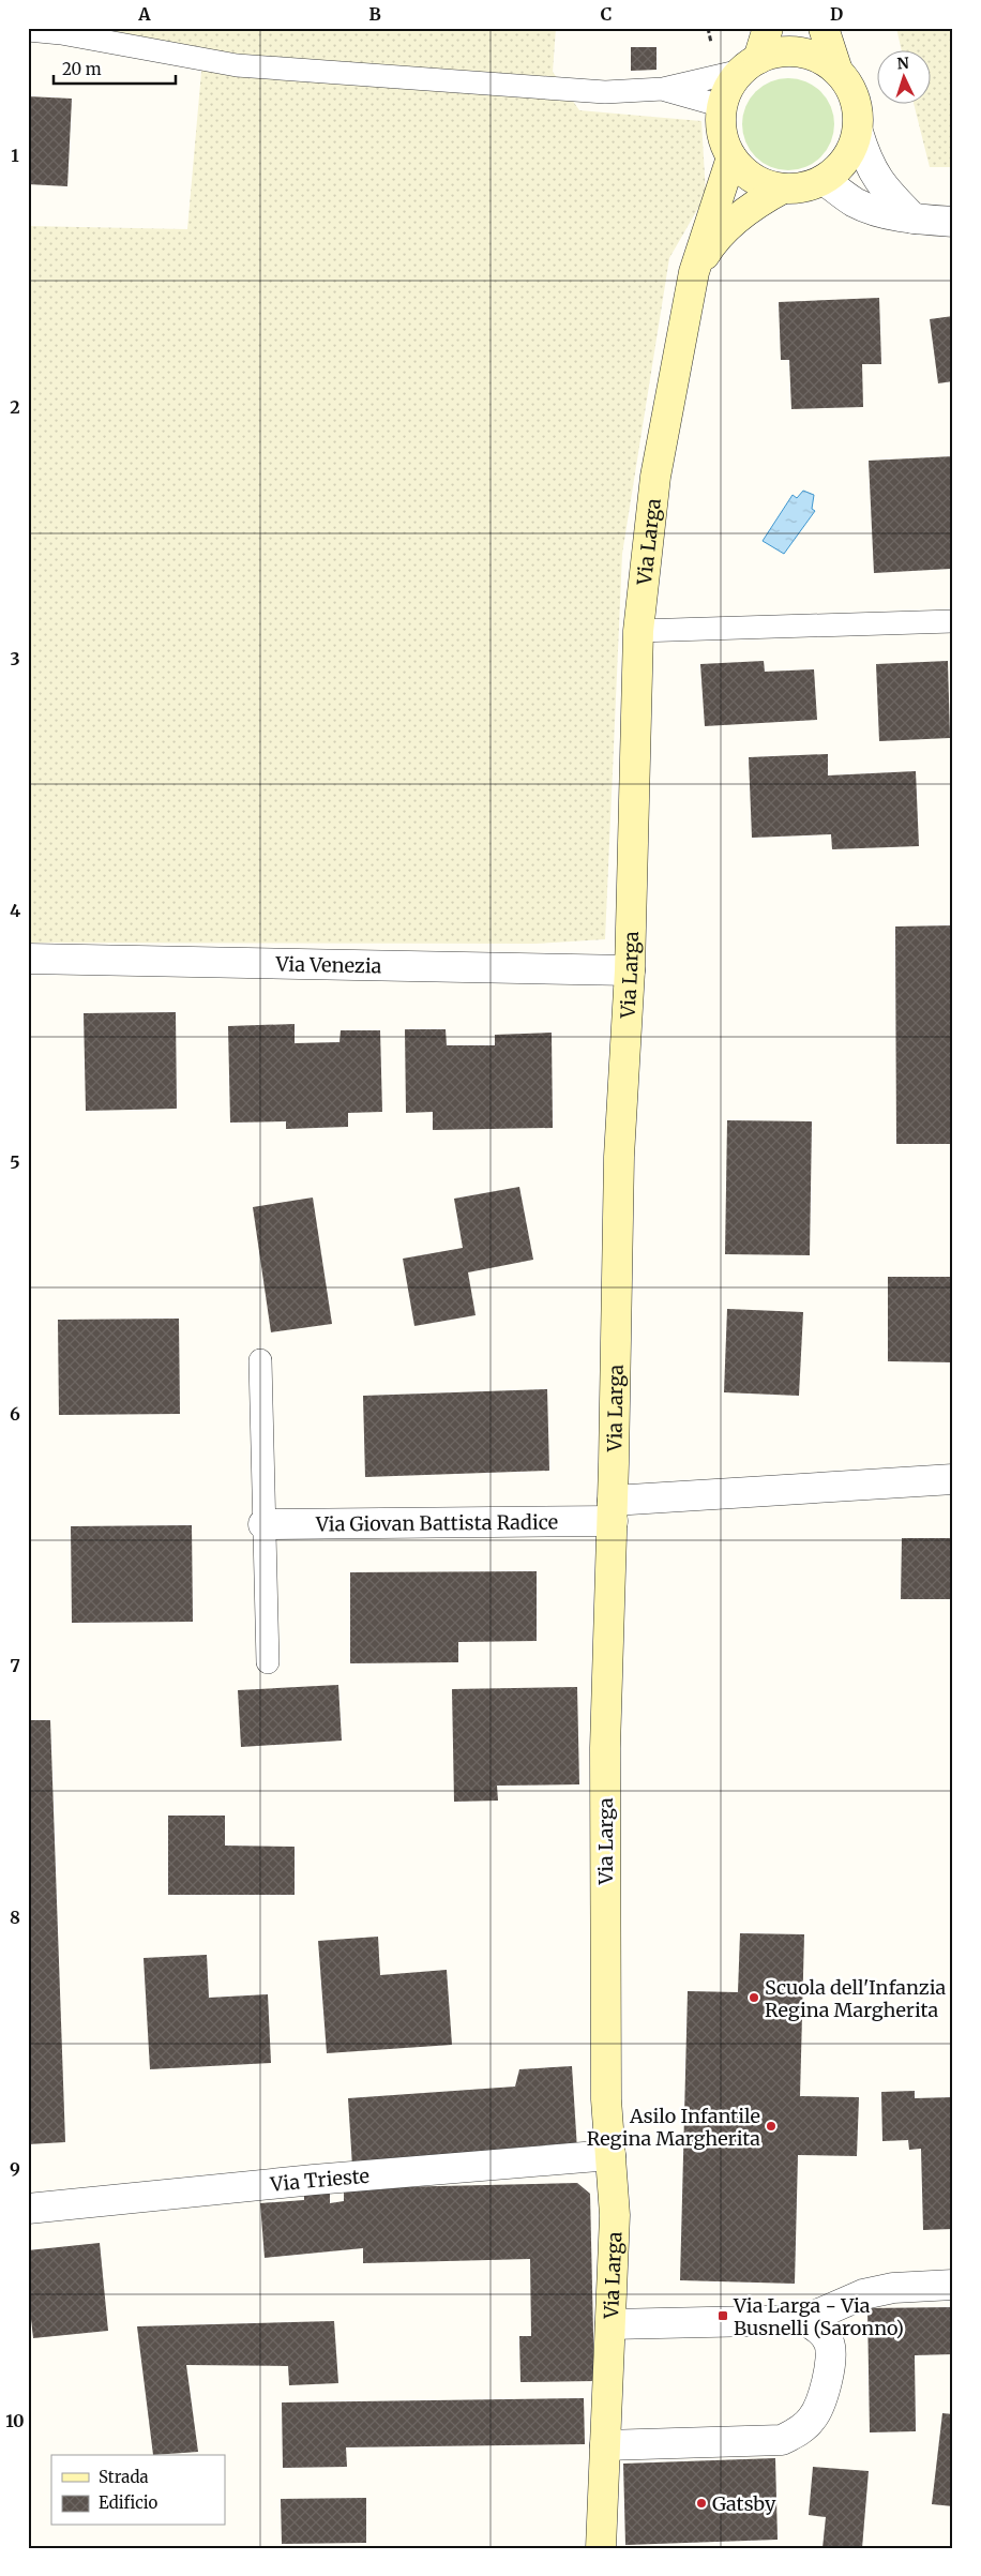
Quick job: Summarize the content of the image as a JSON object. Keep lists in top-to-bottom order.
{
  "streets": {
    "street": [
      "Via Larga",
      "Via Venezia",
      "Via Giovan Battista Radice",
      "Via Trieste"
    ]
  },
  "crossings": [
    ["Via Larga", "Via Venezia"],
    ["Via Larga", "Via Giovan Battista Radice"],
    ["Via Larga", "Via Trieste"]
  ],
  "places": {
    "other": ["Scuola dell'Infanzia Regina Margherita", "Asilo Infantile Regina Margherita", "Gatsby"],
    "transit": ["Via Larga - Via Busnelli (Saronno)"]
  },
  "legend": ["Strada", "Edificio"],
  "scale_bar": "20 m",
  "north": "top",
  "grid": {
    "columns": [
      "A",
      "B",
      "C",
      "D"
    ],
    "rows": [
      "1",
      "2",
      "3",
      "4",
      "5",
      "6",
      "7",
      "8",
      "9",
      "10"
    ]
  }
}
